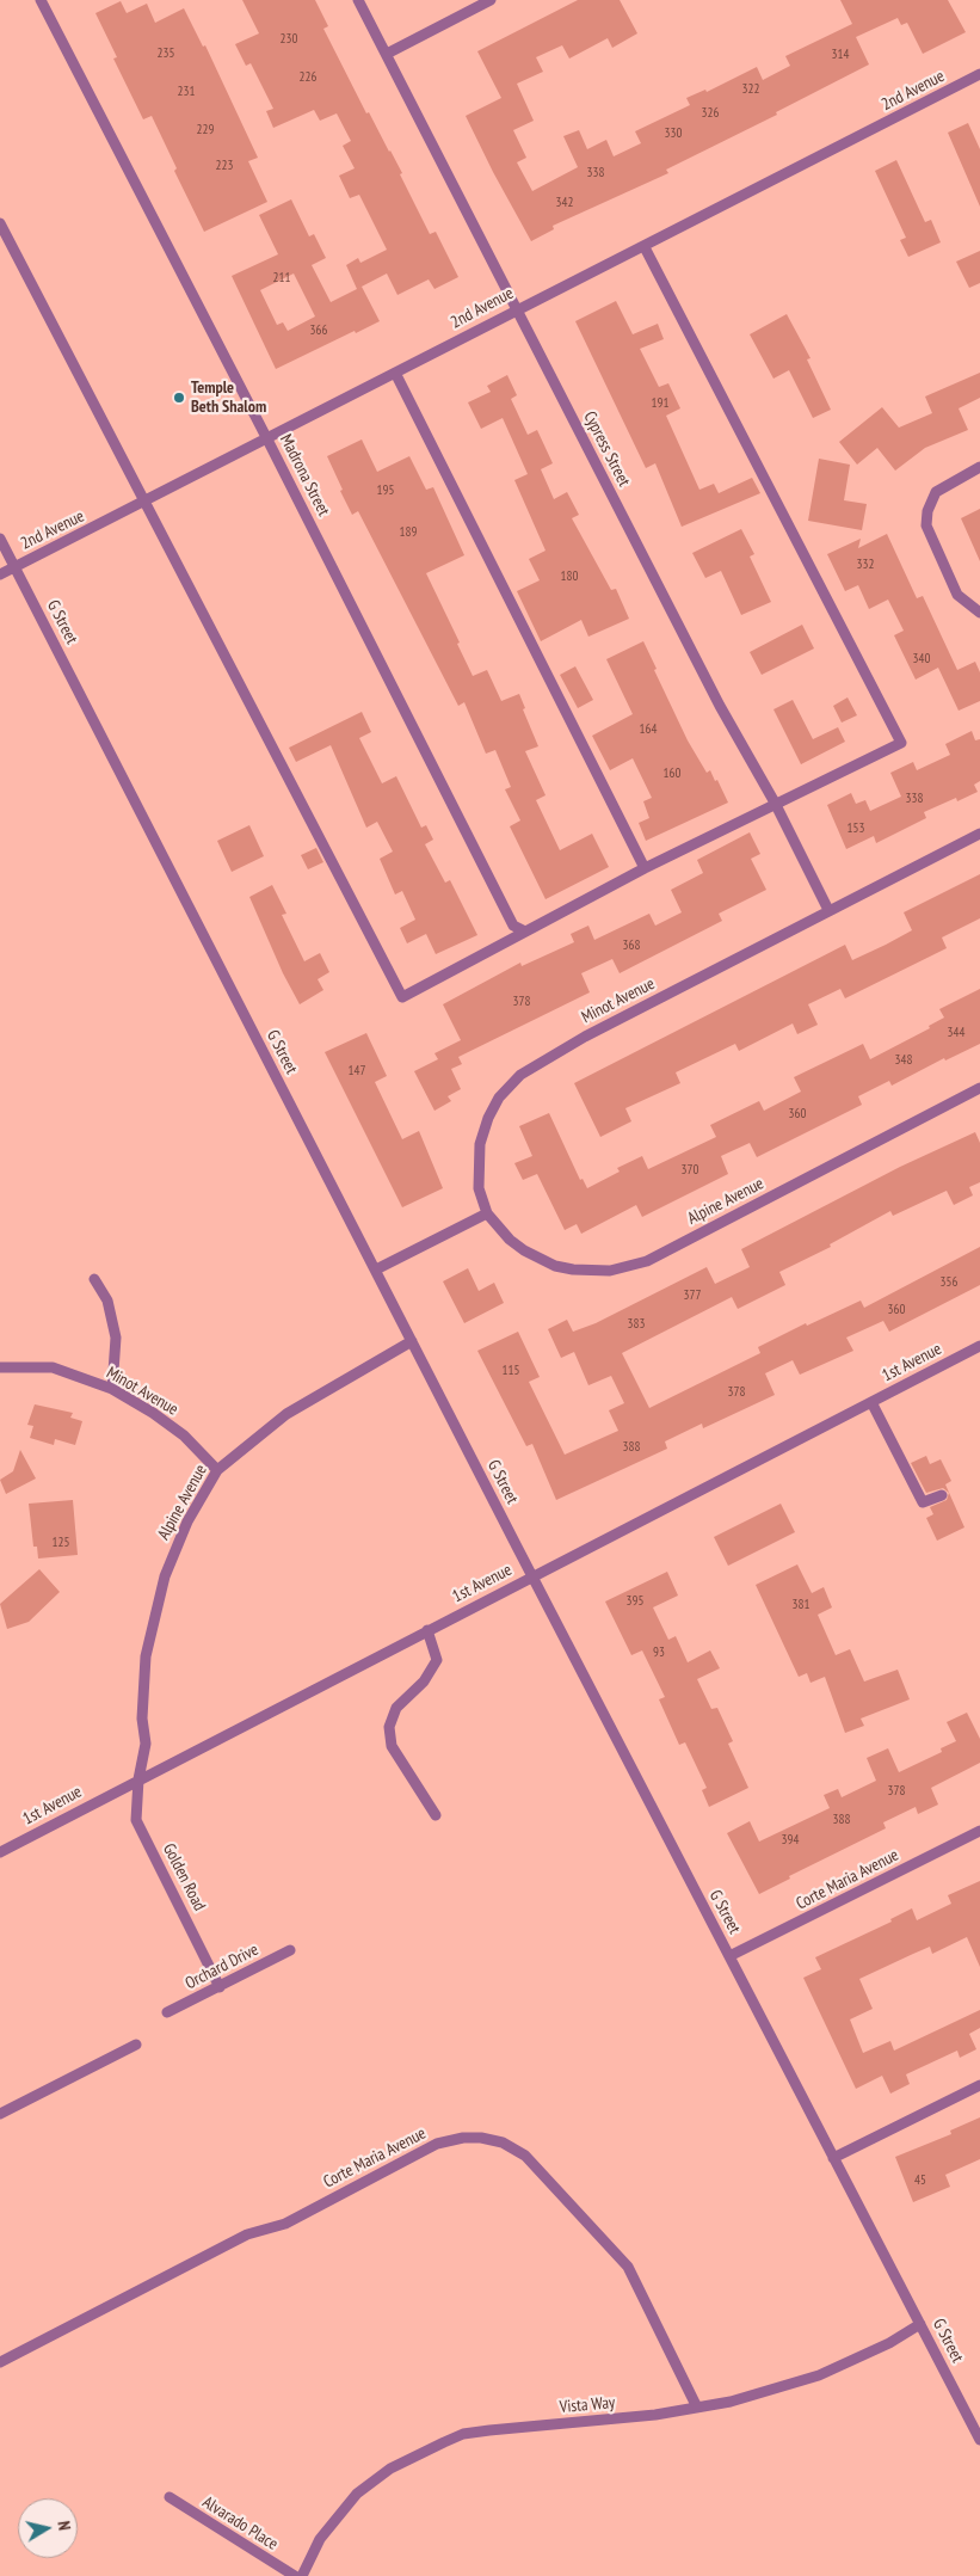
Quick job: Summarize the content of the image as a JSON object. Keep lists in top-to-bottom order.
{
  "streets": {
    "street": [
      "2nd Avenue",
      "Cypress Street",
      "Madrona Street",
      "G Street",
      "Minot Avenue",
      "Alpine Avenue",
      "1st Avenue",
      "Golden Road",
      "Corte Maria Avenue",
      "Orchard Drive",
      "Vista Way",
      "Alvarado Place"
    ]
  },
  "crossings": [
    ["2nd Avenue", "Cypress Street"],
    ["2nd Avenue", "Madrona Street"],
    ["2nd Avenue", "G Street"],
    ["Cypress Street", "Minot Avenue"],
    ["G Street", "Alpine Avenue"],
    ["G Street", "1st Avenue"],
    ["G Street", "Corte Maria Avenue"],
    ["G Street", "Vista Way"],
    ["Minot Avenue", "Alpine Avenue"],
    ["Alpine Avenue", "1st Avenue"],
    ["Alpine Avenue", "Golden Road"],
    ["1st Avenue", "Golden Road"],
    ["Golden Road", "Orchard Drive"],
    ["Corte Maria Avenue", "Vista Way"]
  ],
  "places": ["Temple Beth Shalom"],
  "house_numbers": [
    "230",
    "235",
    "314",
    "226",
    "322",
    "231",
    "326",
    "229",
    "330",
    "223",
    "338",
    "342",
    "211",
    "366",
    "191",
    "195",
    "189",
    "332",
    "180",
    "340",
    "164",
    "160",
    "338",
    "153",
    "368",
    "378",
    "344",
    "348",
    "147",
    "360",
    "370",
    "356",
    "377",
    "360",
    "383",
    "115",
    "378",
    "388",
    "125",
    "395",
    "381",
    "93",
    "378",
    "388",
    "394",
    "45"
  ],
  "north": "right"
}
